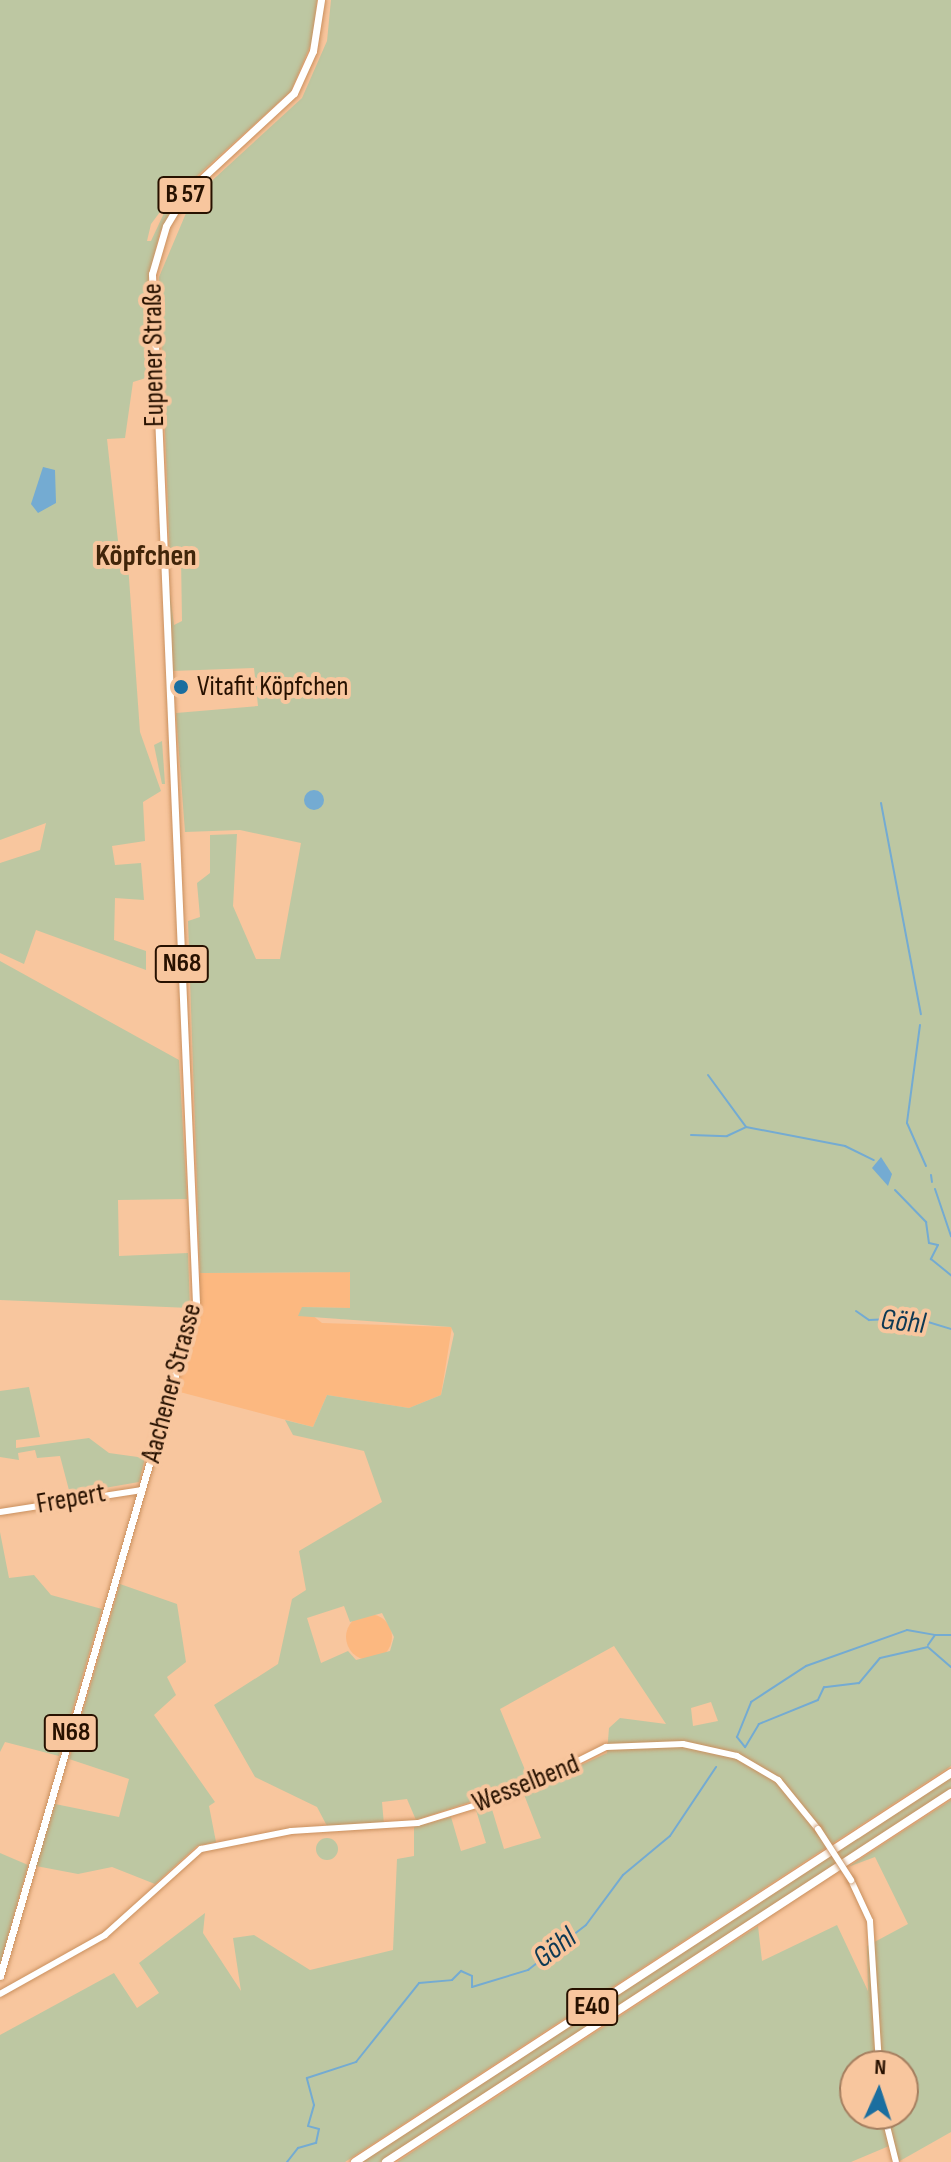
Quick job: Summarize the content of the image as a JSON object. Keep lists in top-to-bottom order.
{
  "streets": {
    "highway": ["E40"],
    "main road": [
      "B 57",
      "Eupener Straße",
      "N68",
      "Aachener Strasse"
    ],
    "street": ["Frepert", "Wesselbend"]
  },
  "crossings": [
    ["Eupener Straße", "Aachener Strasse"],
    ["Aachener Strasse", "Frepert"]
  ],
  "districts": ["Köpfchen"],
  "water": ["Göhl"],
  "places": ["Vitafit Köpfchen"],
  "north": "top"
}
